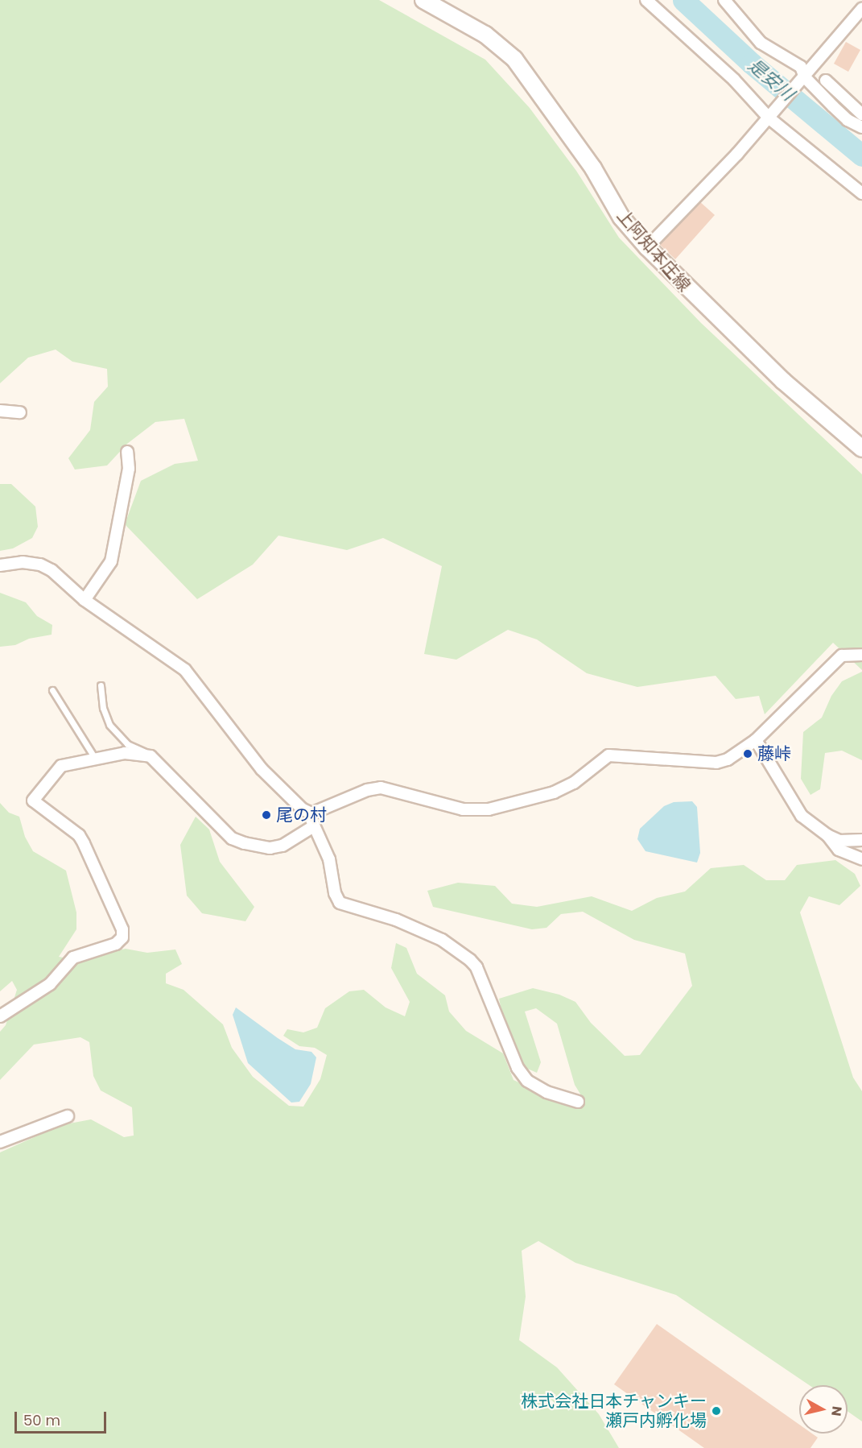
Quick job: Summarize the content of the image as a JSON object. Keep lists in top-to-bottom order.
{
  "streets": {
    "main road": ["上阿知本庄線"]
  },
  "water": ["是安川"],
  "places": ["藤峠", "尾の村", "株式会社日本チャンキー 瀬戸内孵化場"],
  "scale_bar": "50 m",
  "north": "right"
}
